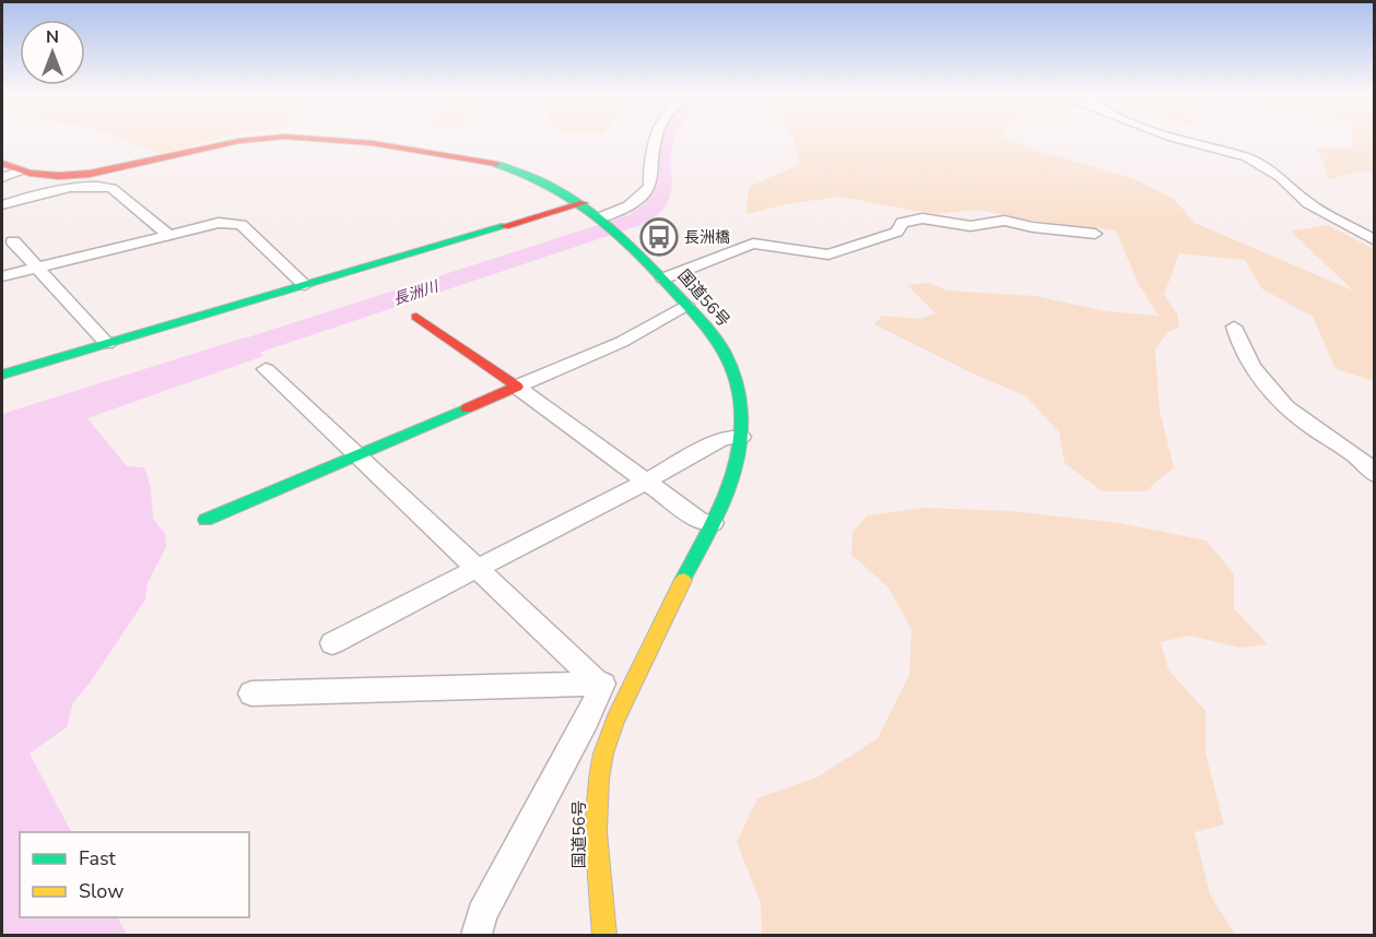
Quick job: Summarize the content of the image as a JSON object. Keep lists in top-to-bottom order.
{
  "streets": {
    "main road": ["国道56号"]
  },
  "water": ["長洲川"],
  "places": {
    "bus stop": ["長洲橋"]
  },
  "legend": ["Fast", "Slow"],
  "north": "top"
}
